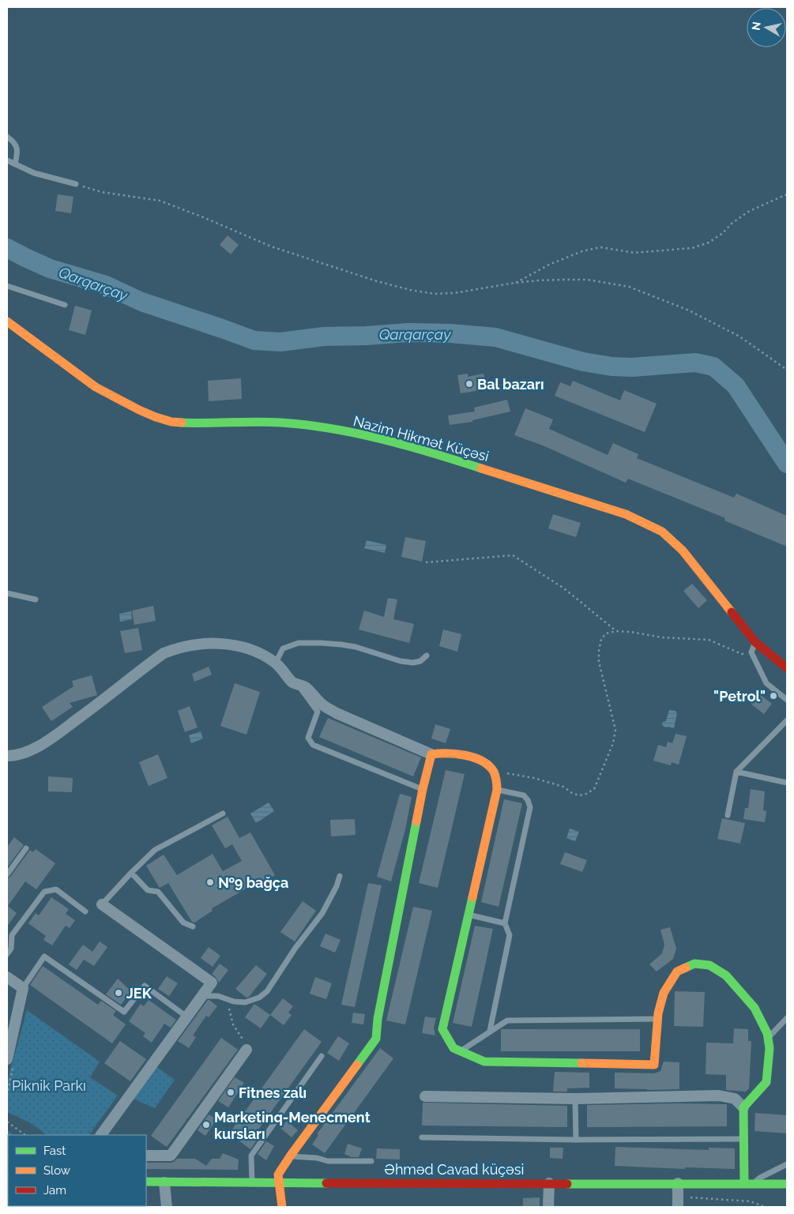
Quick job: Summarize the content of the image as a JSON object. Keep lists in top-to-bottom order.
{
  "streets": {
    "street": ["Nazim Hikmət Küçəsi", "Əhməd Cavad küçəsi"]
  },
  "water": ["Qarqarçay"],
  "parks": ["Piknik Parkı"],
  "places": [
    "Bal bazarı",
    "\"Petrol\"",
    "№9 bağça",
    "JEK",
    "Fitnes zalı",
    "Marketinq-Menecment kursları"
  ],
  "legend": ["Fast", "Slow", "Jam"],
  "north": "left"
}
